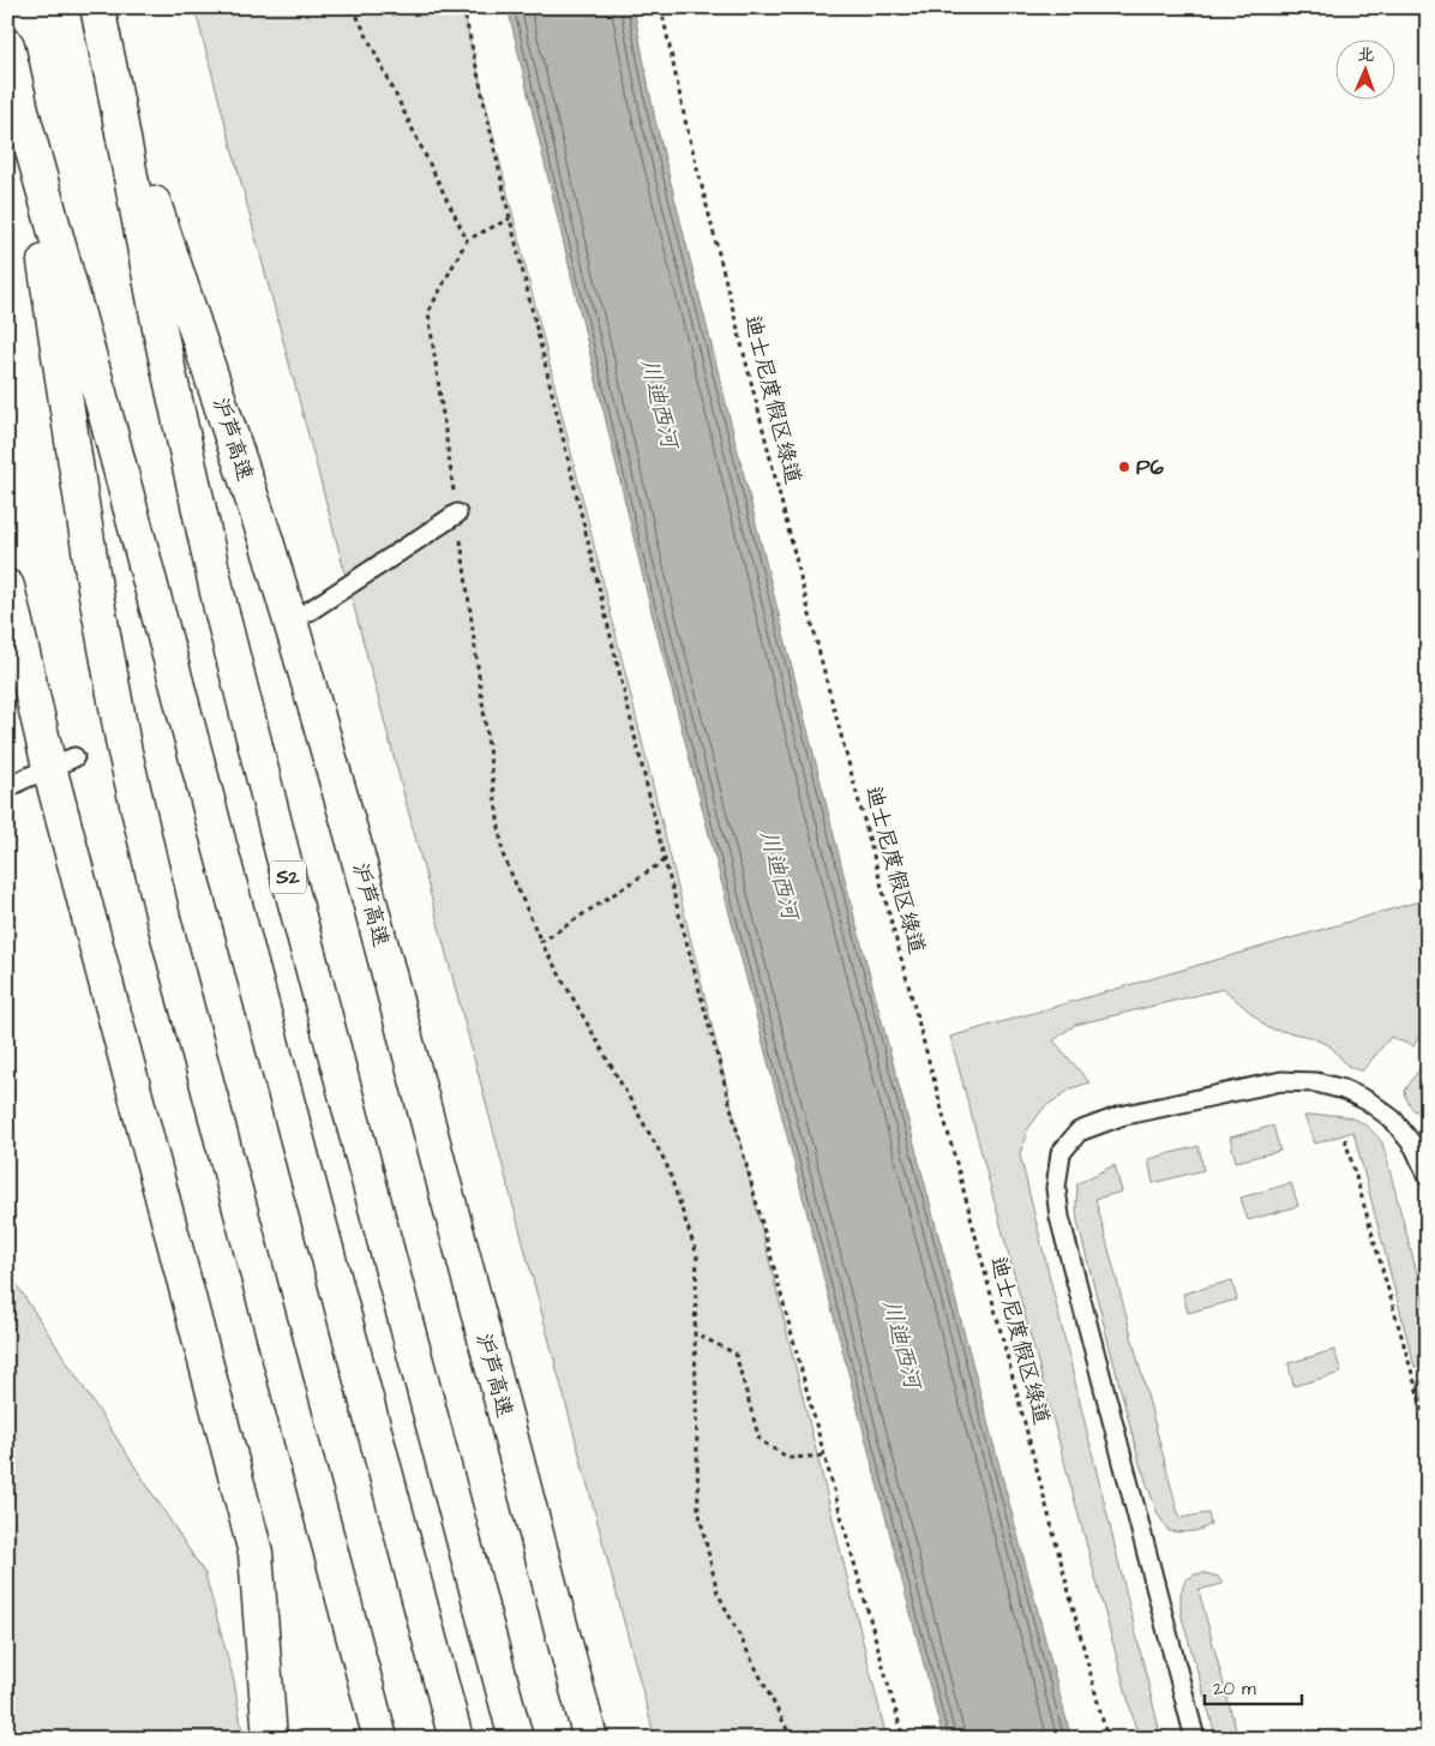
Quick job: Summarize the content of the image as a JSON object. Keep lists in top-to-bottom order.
{
  "streets": {
    "main road": ["沪芦高速", "S2"],
    "path": ["迪士尼度假区绿道"]
  },
  "water": ["川迪西河"],
  "places": ["P6"],
  "scale_bar": "20 m",
  "north": "top"
}
